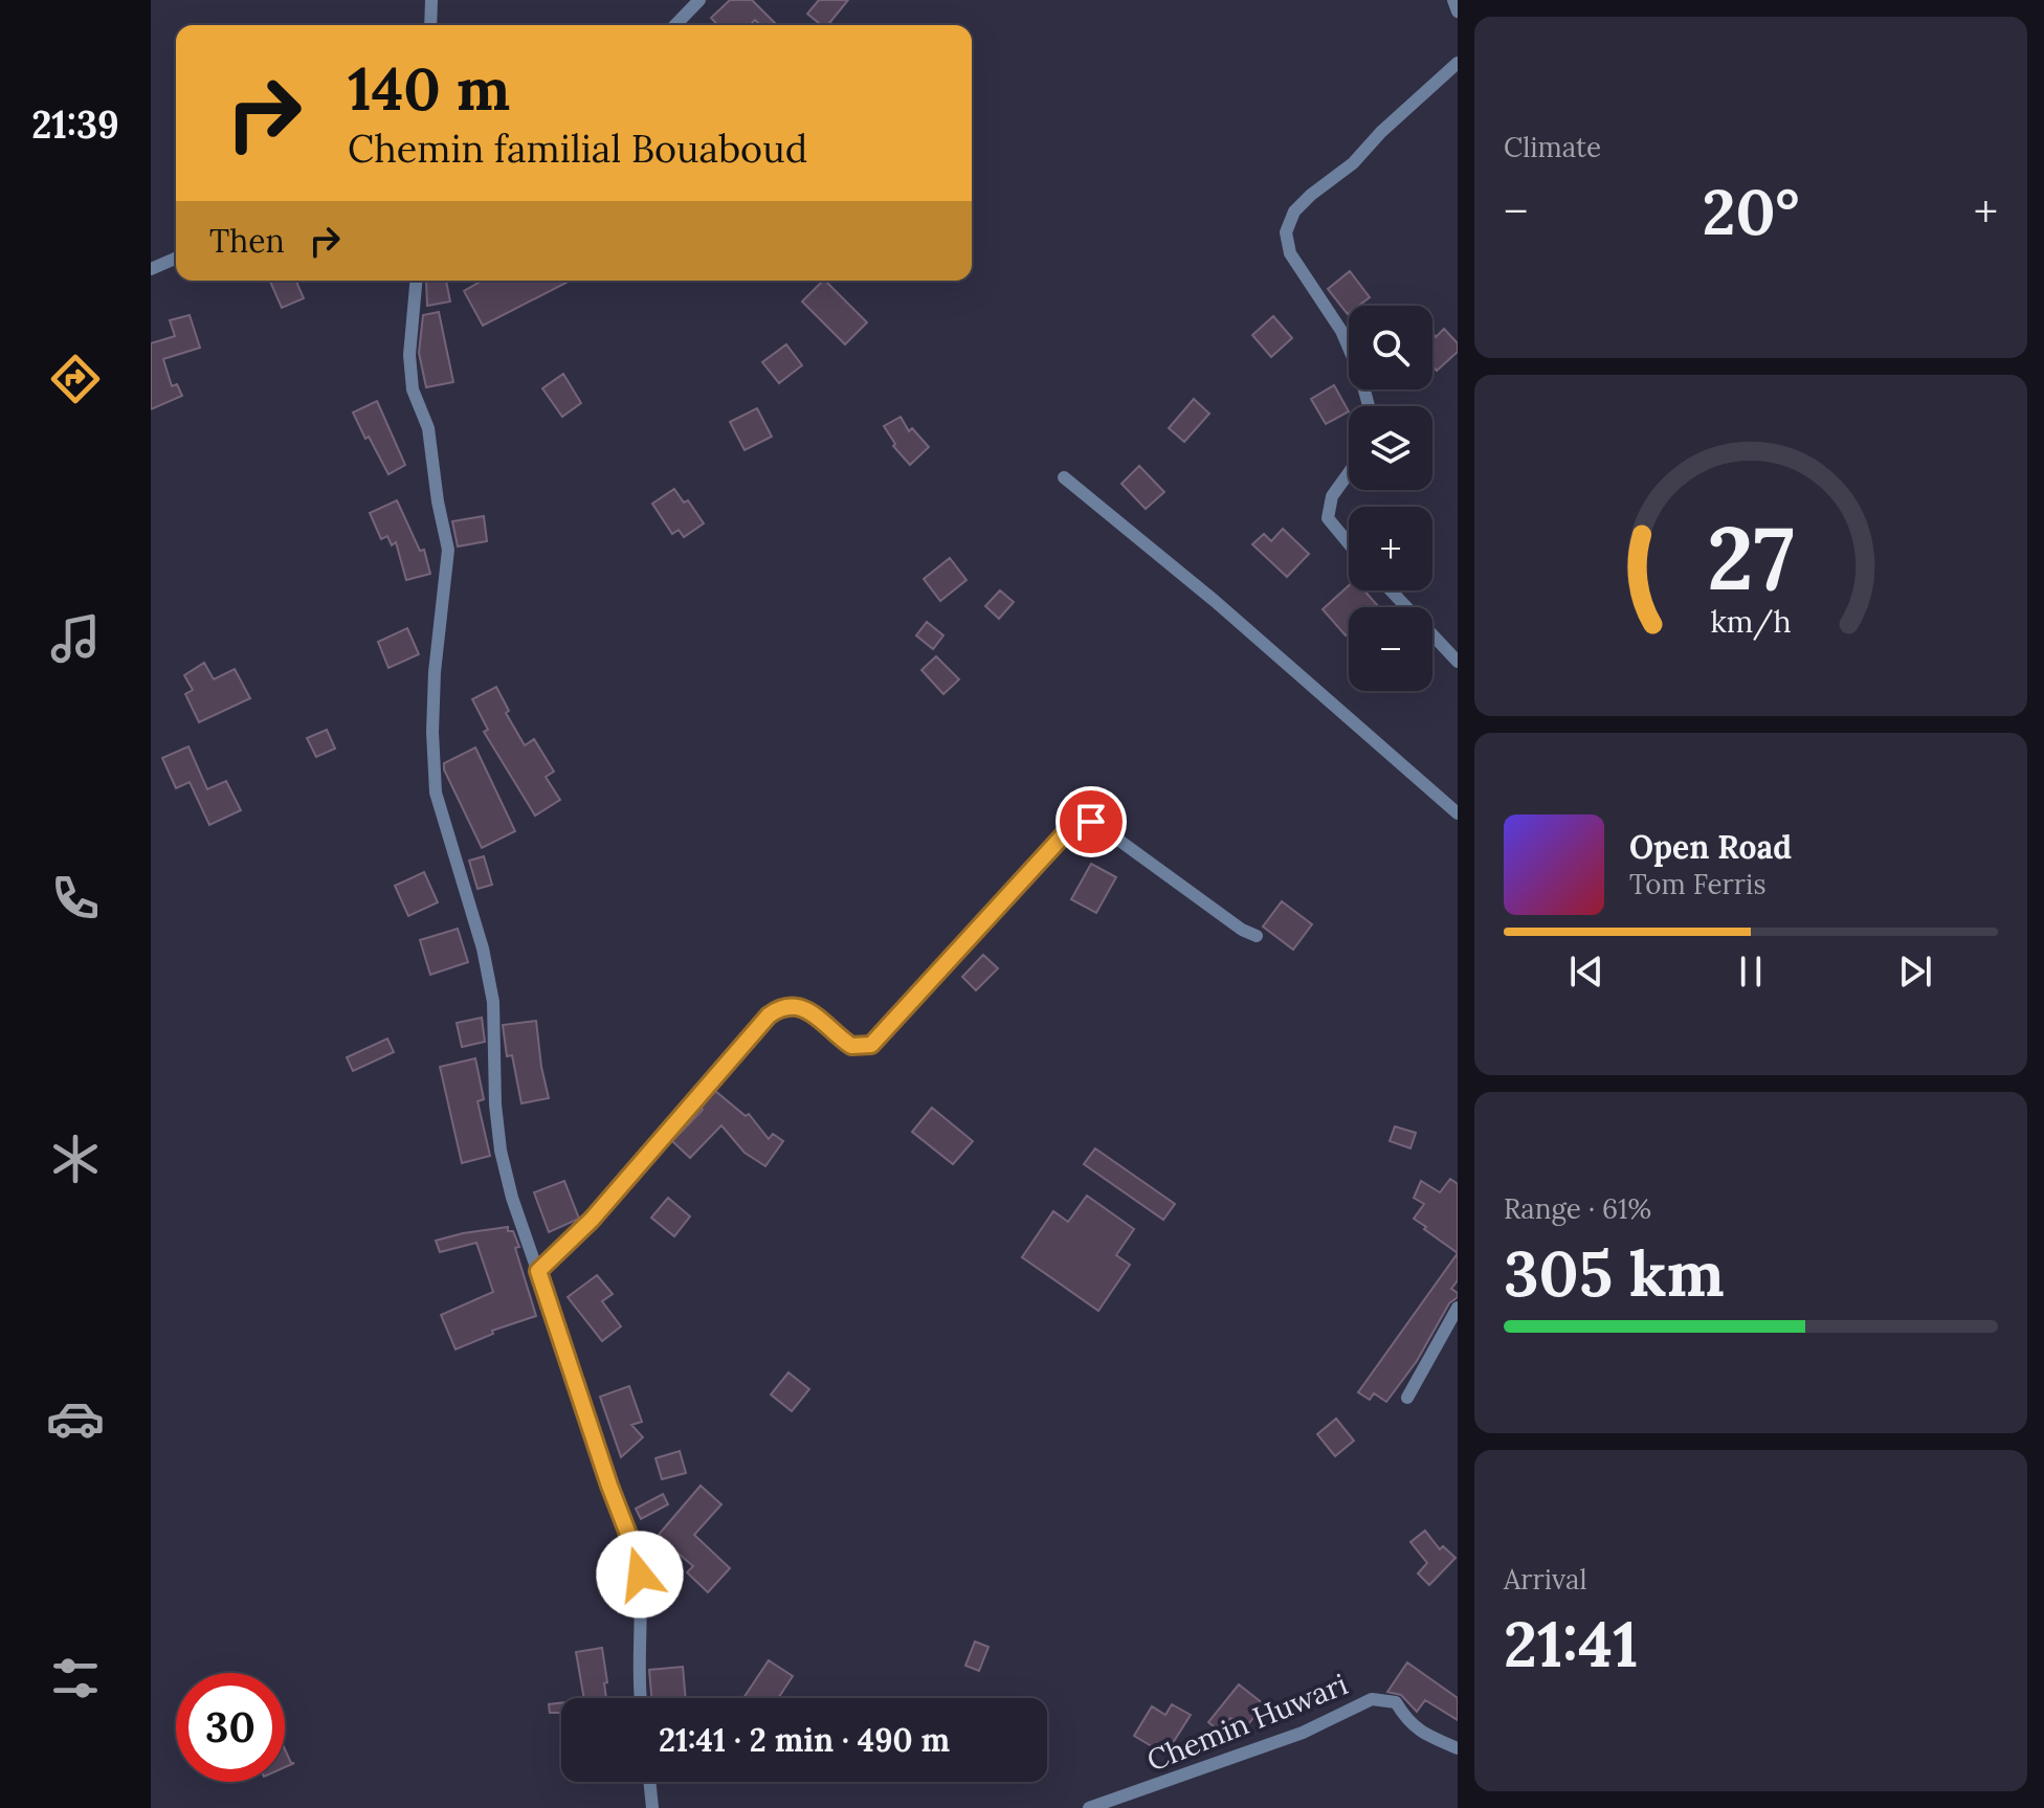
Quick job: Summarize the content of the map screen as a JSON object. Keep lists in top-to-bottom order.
{
  "streets": {
    "street": ["Chemin Huwari"]
  },
  "page": {
    "tabs": "21:39",
    "tile": [
      "Climate",
      ["Range · 61%", "305 km"],
      ["Arrival", "21:41"]
    ],
    "turn": ["140 m", "Chemin familial Bouaboud"],
    "heat": ["−", "20°", "+"],
    "then": "Then",
    "map_buttons": ["+", "−"],
    "song": ["Open Road", "Tom Ferris"],
    "limit": "30",
    "trip": "21:41 · 2 min · 490 m",
    "gauge": ["27", "km/h"]
  }
}
